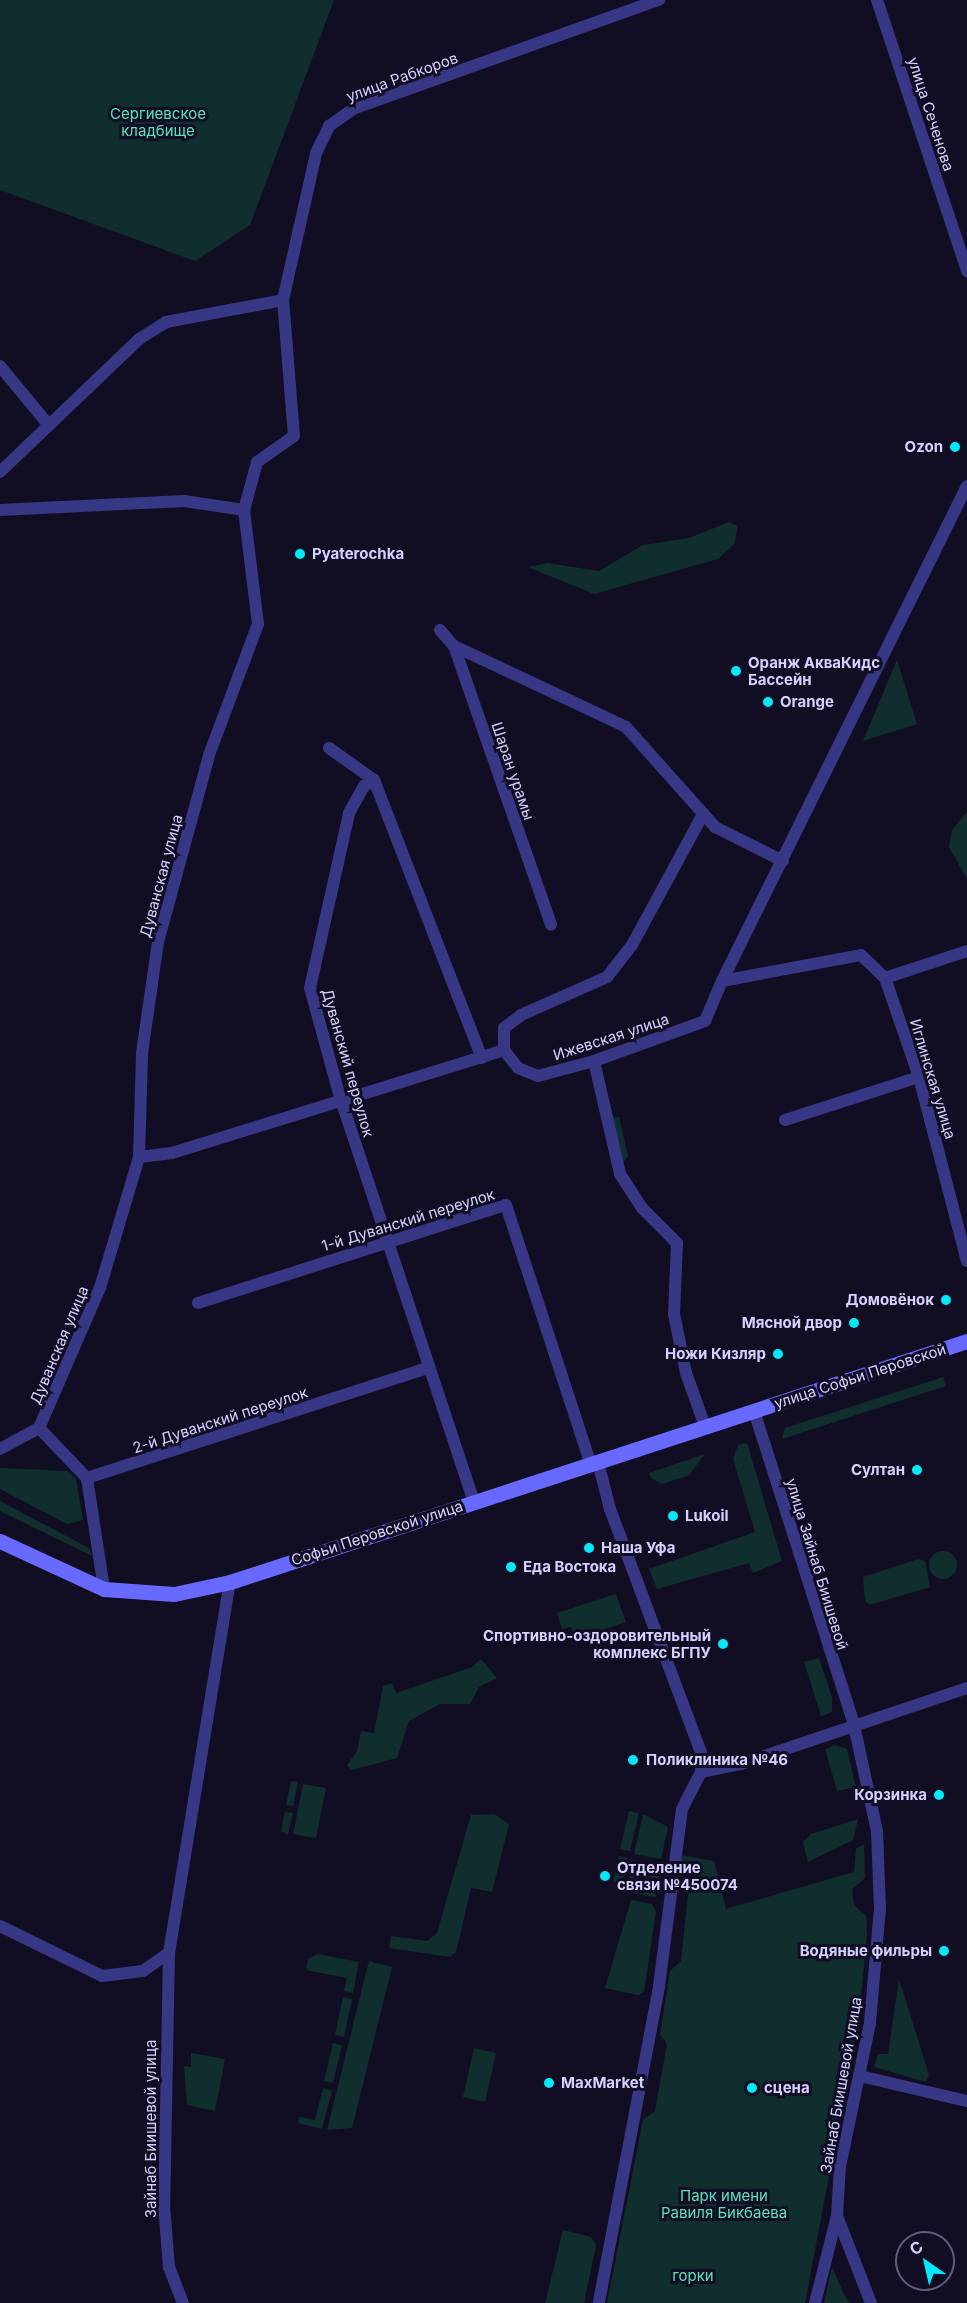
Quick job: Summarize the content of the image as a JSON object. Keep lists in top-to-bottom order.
{
  "streets": {
    "main road": ["улица Софьи Перовской", "Софьи Перовской улица"],
    "street": [
      "улица Рабкоров",
      "улица Сеченова",
      "Шаран урамы",
      "Дуванская улица",
      "Ижевская улица",
      "Дуванский переулок",
      "Иглинская улица",
      "1-й Дуванский переулок",
      "2-й Дуванский переулок",
      "улица Зайнаб Биишевой",
      "Зайнаб Биишевой улица"
    ]
  },
  "crossings": [
    ["улица Рабкоров", "Дуванская улица"],
    ["Дуванский переулок", "1-й Дуванский переулок"],
    ["Дуванский переулок", "2-й Дуванский переулок"],
    ["Дуванский переулок", "Софьи Перовской улица"],
    ["1-й Дуванский переулок", "Софьи Перовской улица"],
    ["улица Софьи Перовской", "Софьи Перовской улица"],
    ["улица Софьи Перовской", "улица Зайнаб Биишевой"],
    ["Софьи Перовской улица", "улица Зайнаб Биишевой"],
    ["Софьи Перовской улица", "Зайнаб Биишевой улица"],
    ["улица Зайнаб Биишевой", "Зайнаб Биишевой улица"]
  ],
  "parks": ["Сергиевское кладбище", "Парк имени Равиля Бикбаева", "горки"],
  "places": [
    "Ozon",
    "Pyaterochka",
    "Оранж АкваКидс Бассейн",
    "Orange",
    "Домовёнок",
    "Мясной двор",
    "Ножи Кизляр",
    "Султан",
    "Lukoil",
    "Наша Уфа",
    "Еда Востока",
    "Спортивно-оздоровительный комплекс БГПУ",
    "Поликлиника №46",
    "Корзинка",
    "Отделение связи №450074",
    "Водяные фильры",
    "MaxMarket",
    "сцена"
  ],
  "north": "top left"
}
